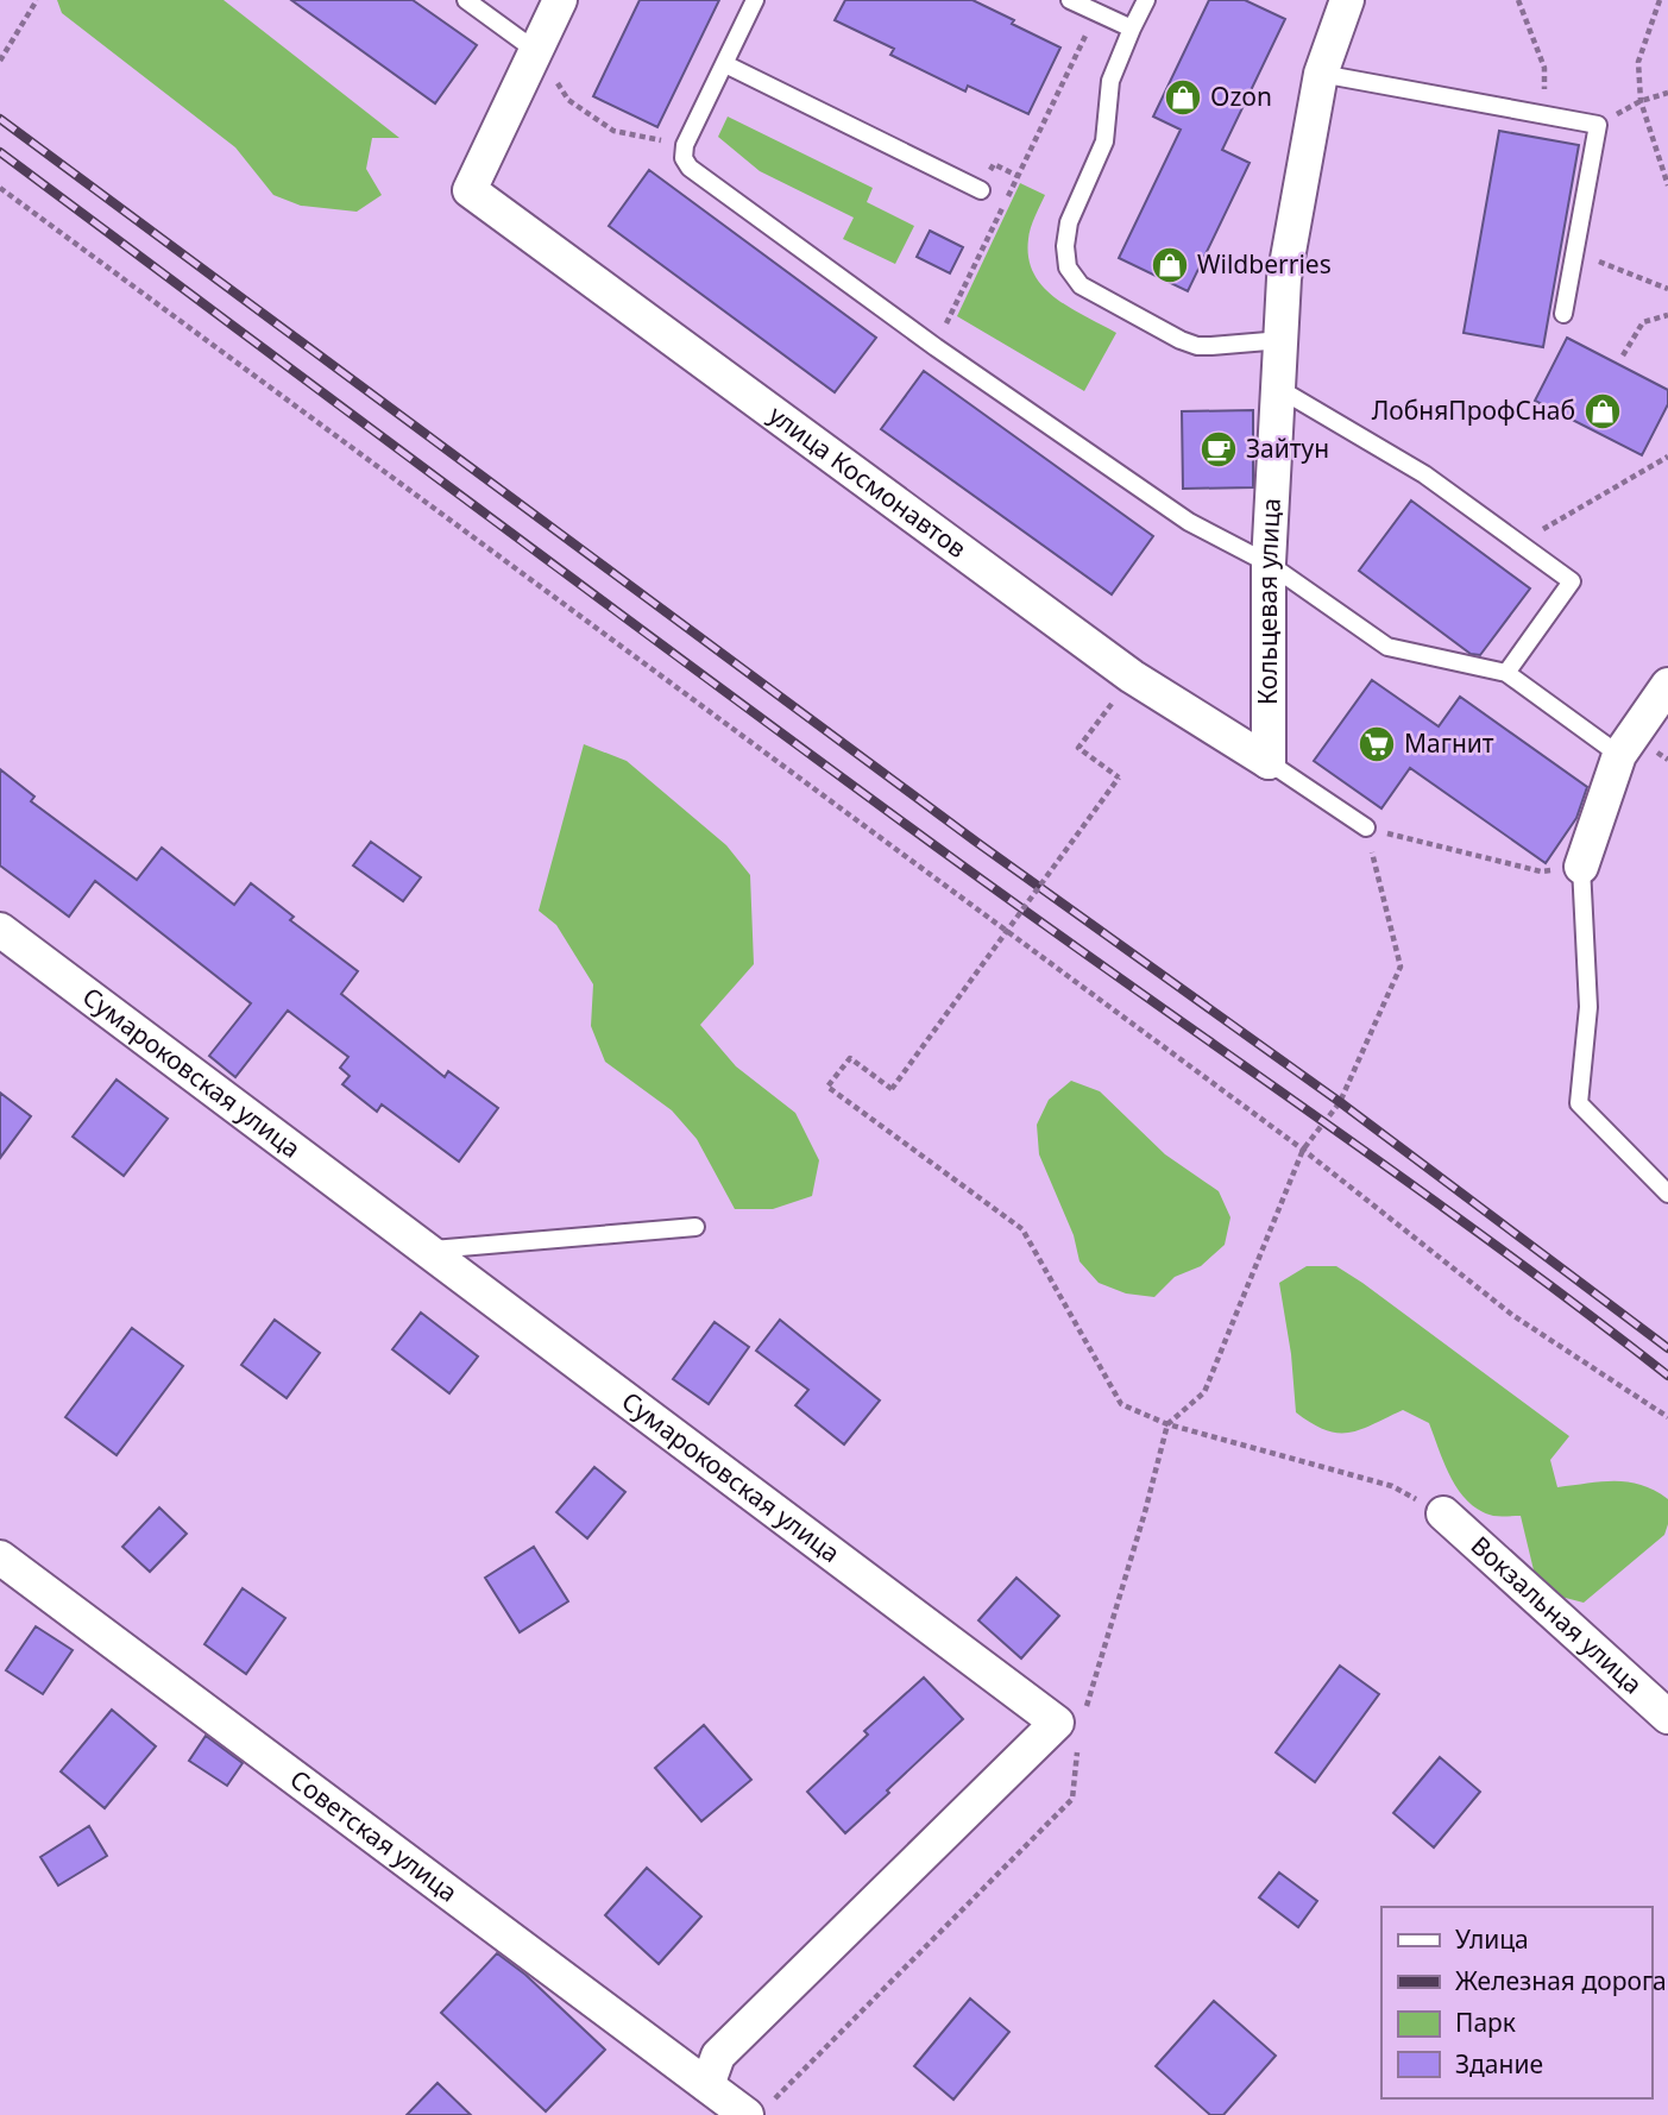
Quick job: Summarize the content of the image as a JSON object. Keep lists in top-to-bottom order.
{
  "streets": {
    "street": [
      "улица Космонавтов",
      "Кольцевая улица",
      "Сумароковская улица",
      "Вокзальная улица",
      "Советская улица"
    ]
  },
  "crossings": [
    ["улица Космонавтов", "Кольцевая улица"],
    ["Сумароковская улица", "Советская улица"]
  ],
  "places": {
    "shop": ["Ozon", "Wildberries", "ЛобняПрофСнаб"],
    "cafe": ["Зайтун"],
    "supermarket": ["Магнит"]
  },
  "legend": [
    "Улица",
    "Железная дорога",
    "Парк",
    "Здание"
  ]
}
